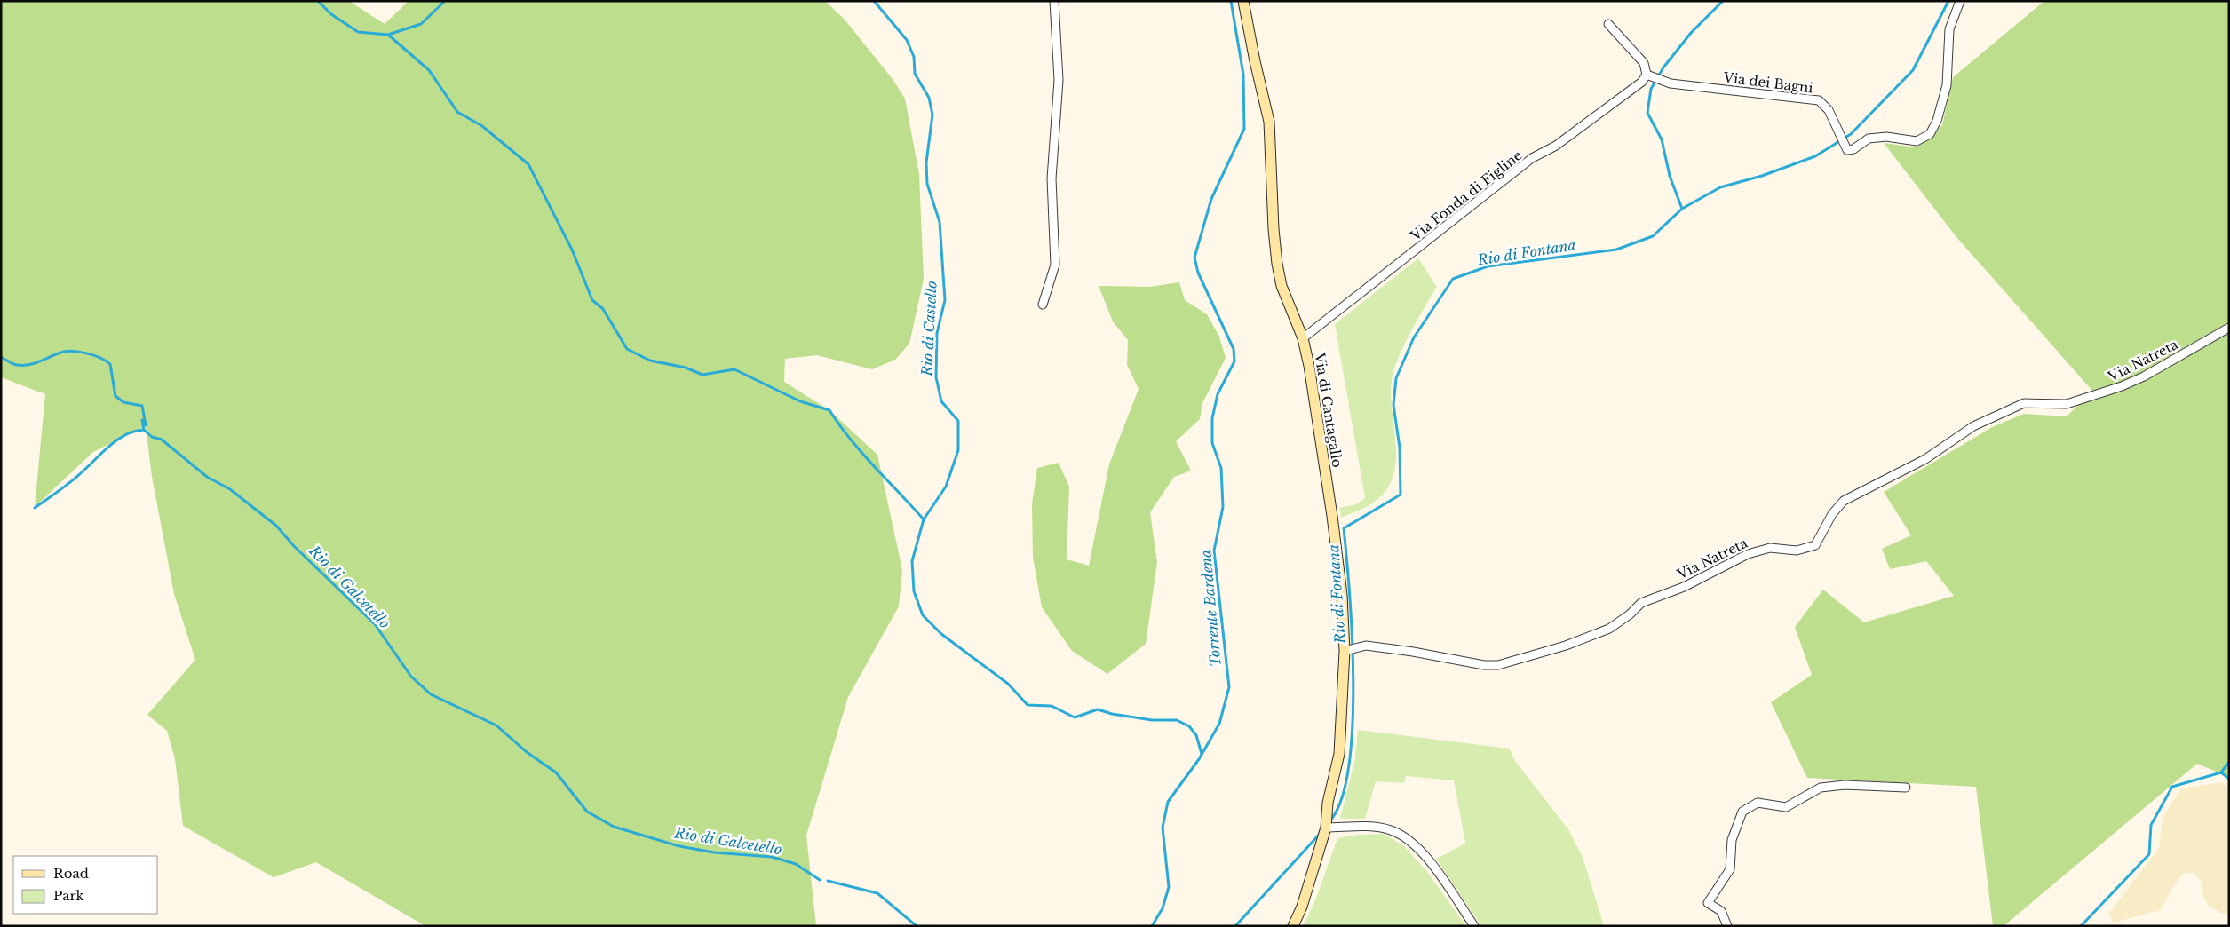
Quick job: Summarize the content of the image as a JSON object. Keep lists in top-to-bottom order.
{
  "streets": {
    "street": [
      "Via dei Bagni",
      "Via Fonda di Figline",
      "Via Natreta",
      "Via di Cantagallo"
    ]
  },
  "crossings": [
    ["Via dei Bagni", "Via Fonda di Figline"],
    ["Via Fonda di Figline", "Via di Cantagallo"],
    ["Via Natreta", "Via di Cantagallo"]
  ],
  "water": [
    "Rio di Fontana",
    "Rio di Castello",
    "Rio di Galcetello",
    "Torrente Bardena"
  ],
  "legend": ["Road", "Park"]
}
